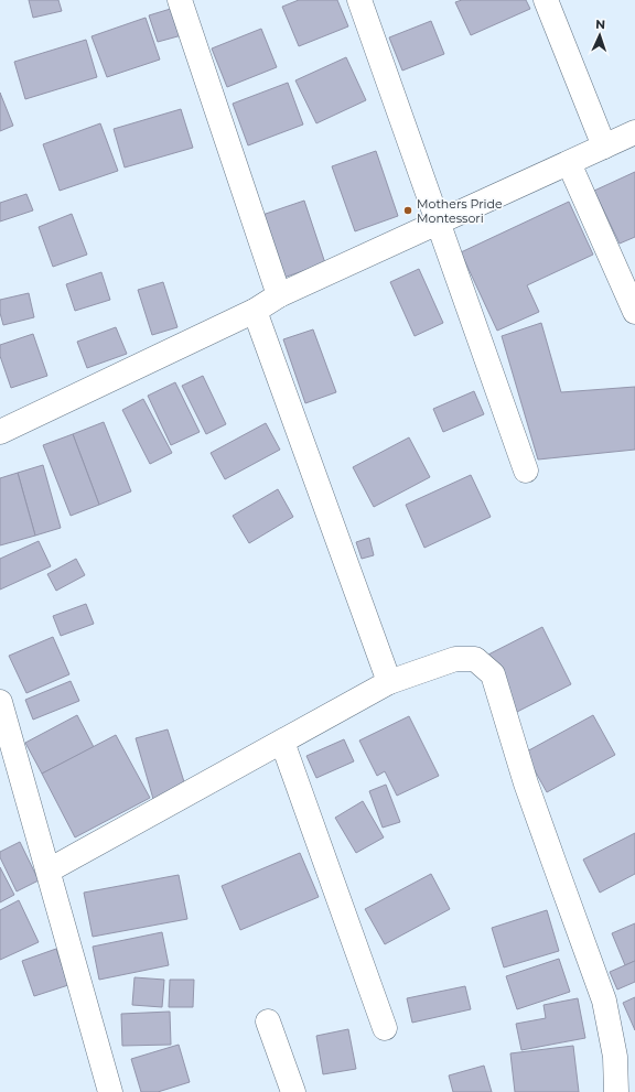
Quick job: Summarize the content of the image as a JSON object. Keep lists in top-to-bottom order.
{
  "places": ["Mothers Pride Montessori"],
  "north": "top"
}
